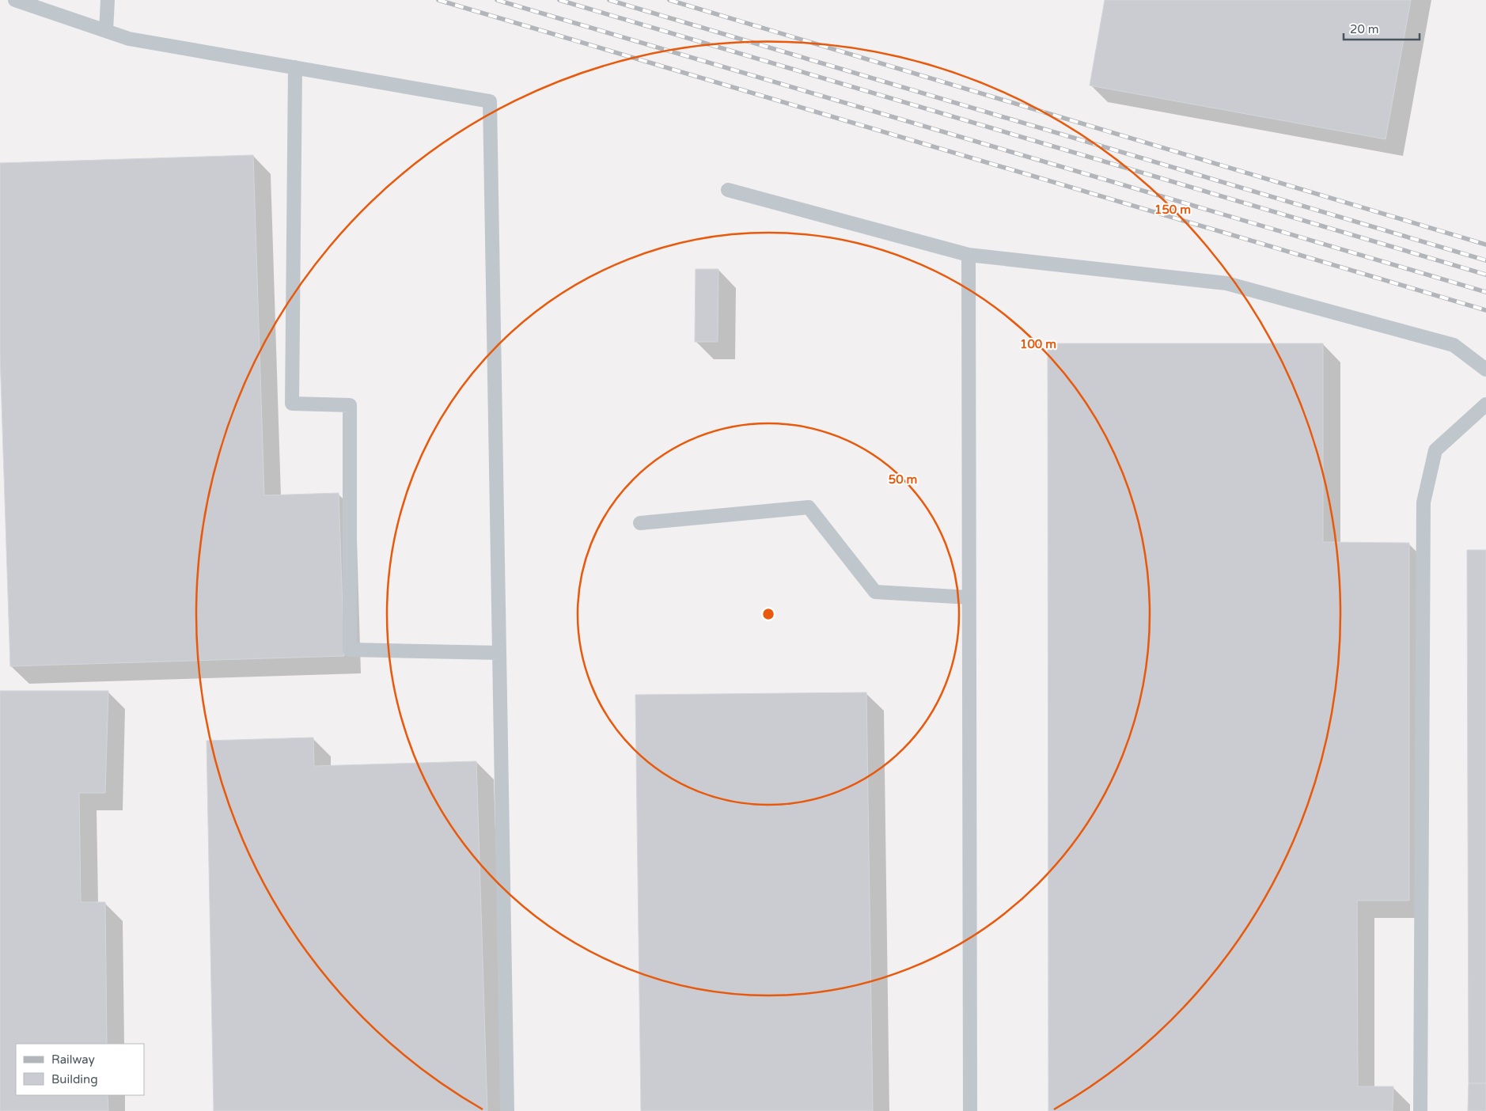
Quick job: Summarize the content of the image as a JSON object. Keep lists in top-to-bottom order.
{
  "legend": ["Railway", "Building"],
  "scale_bar": "20 m",
  "rings": ["150 m", "100 m", "50 m"]
}
